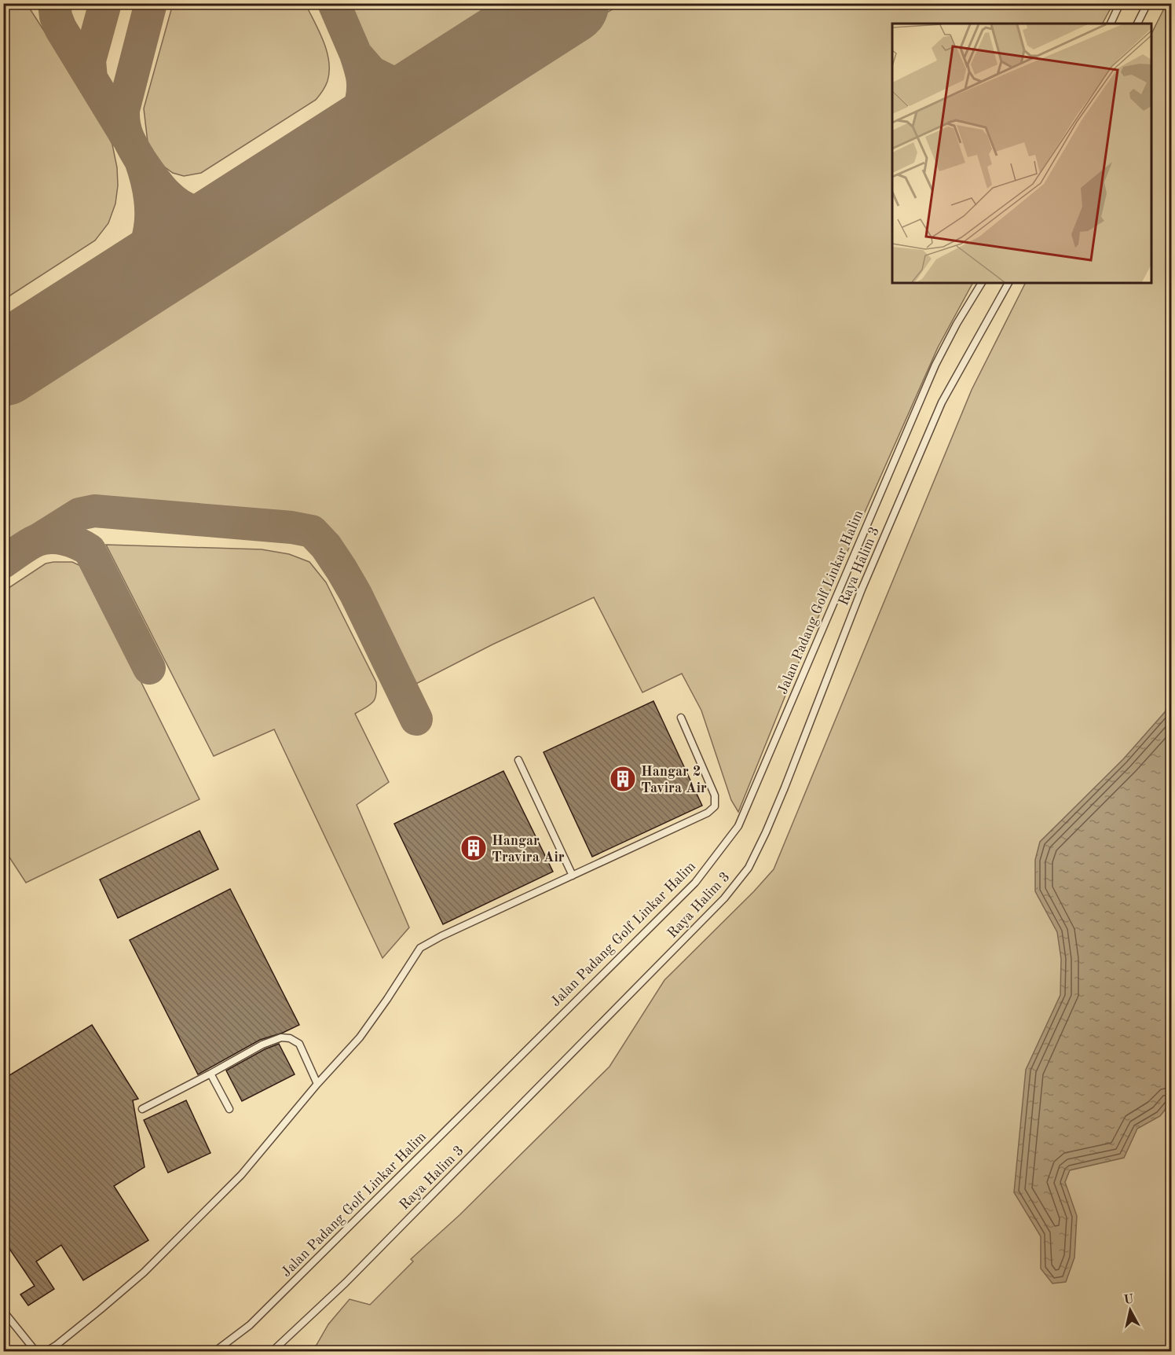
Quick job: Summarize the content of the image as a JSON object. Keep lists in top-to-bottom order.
{
  "streets": {
    "lane": ["Raya Halim 3", "Jalan Padang Golf Linkar Halim"]
  },
  "places": {
    "building": ["Hangar 2 Tavira Air", "Hangar Travira Air"]
  },
  "north": "top"
}
